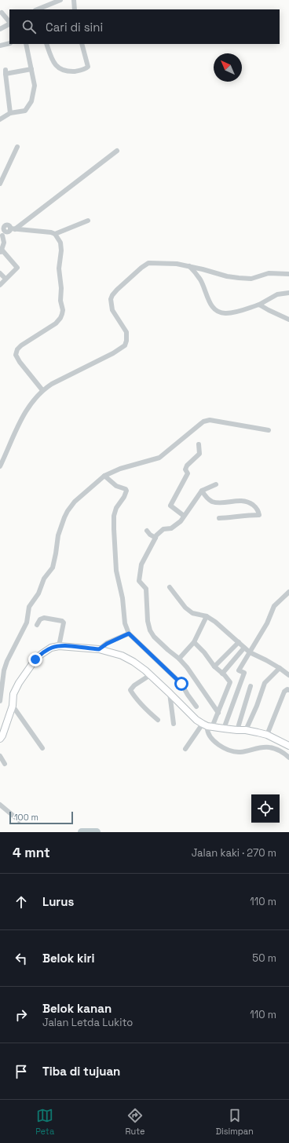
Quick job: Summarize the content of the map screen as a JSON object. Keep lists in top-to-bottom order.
{
  "scale_bar": "100 m",
  "north": "top left",
  "page": {
    "search": "Cari di sini",
    "scale": "100 m",
    "heading": ["4 mnt", "Jalan kaki · 270 m"],
    "list": [
      ["Lurus", "110 m"],
      ["Belok kiri", "50 m"],
      ["Belok kanan", "Jalan Letda Lukito", "110 m"],
      "Tiba di tujuan"
    ],
    "nav": ["Peta", "Rute", "Disimpan"]
  }
}
